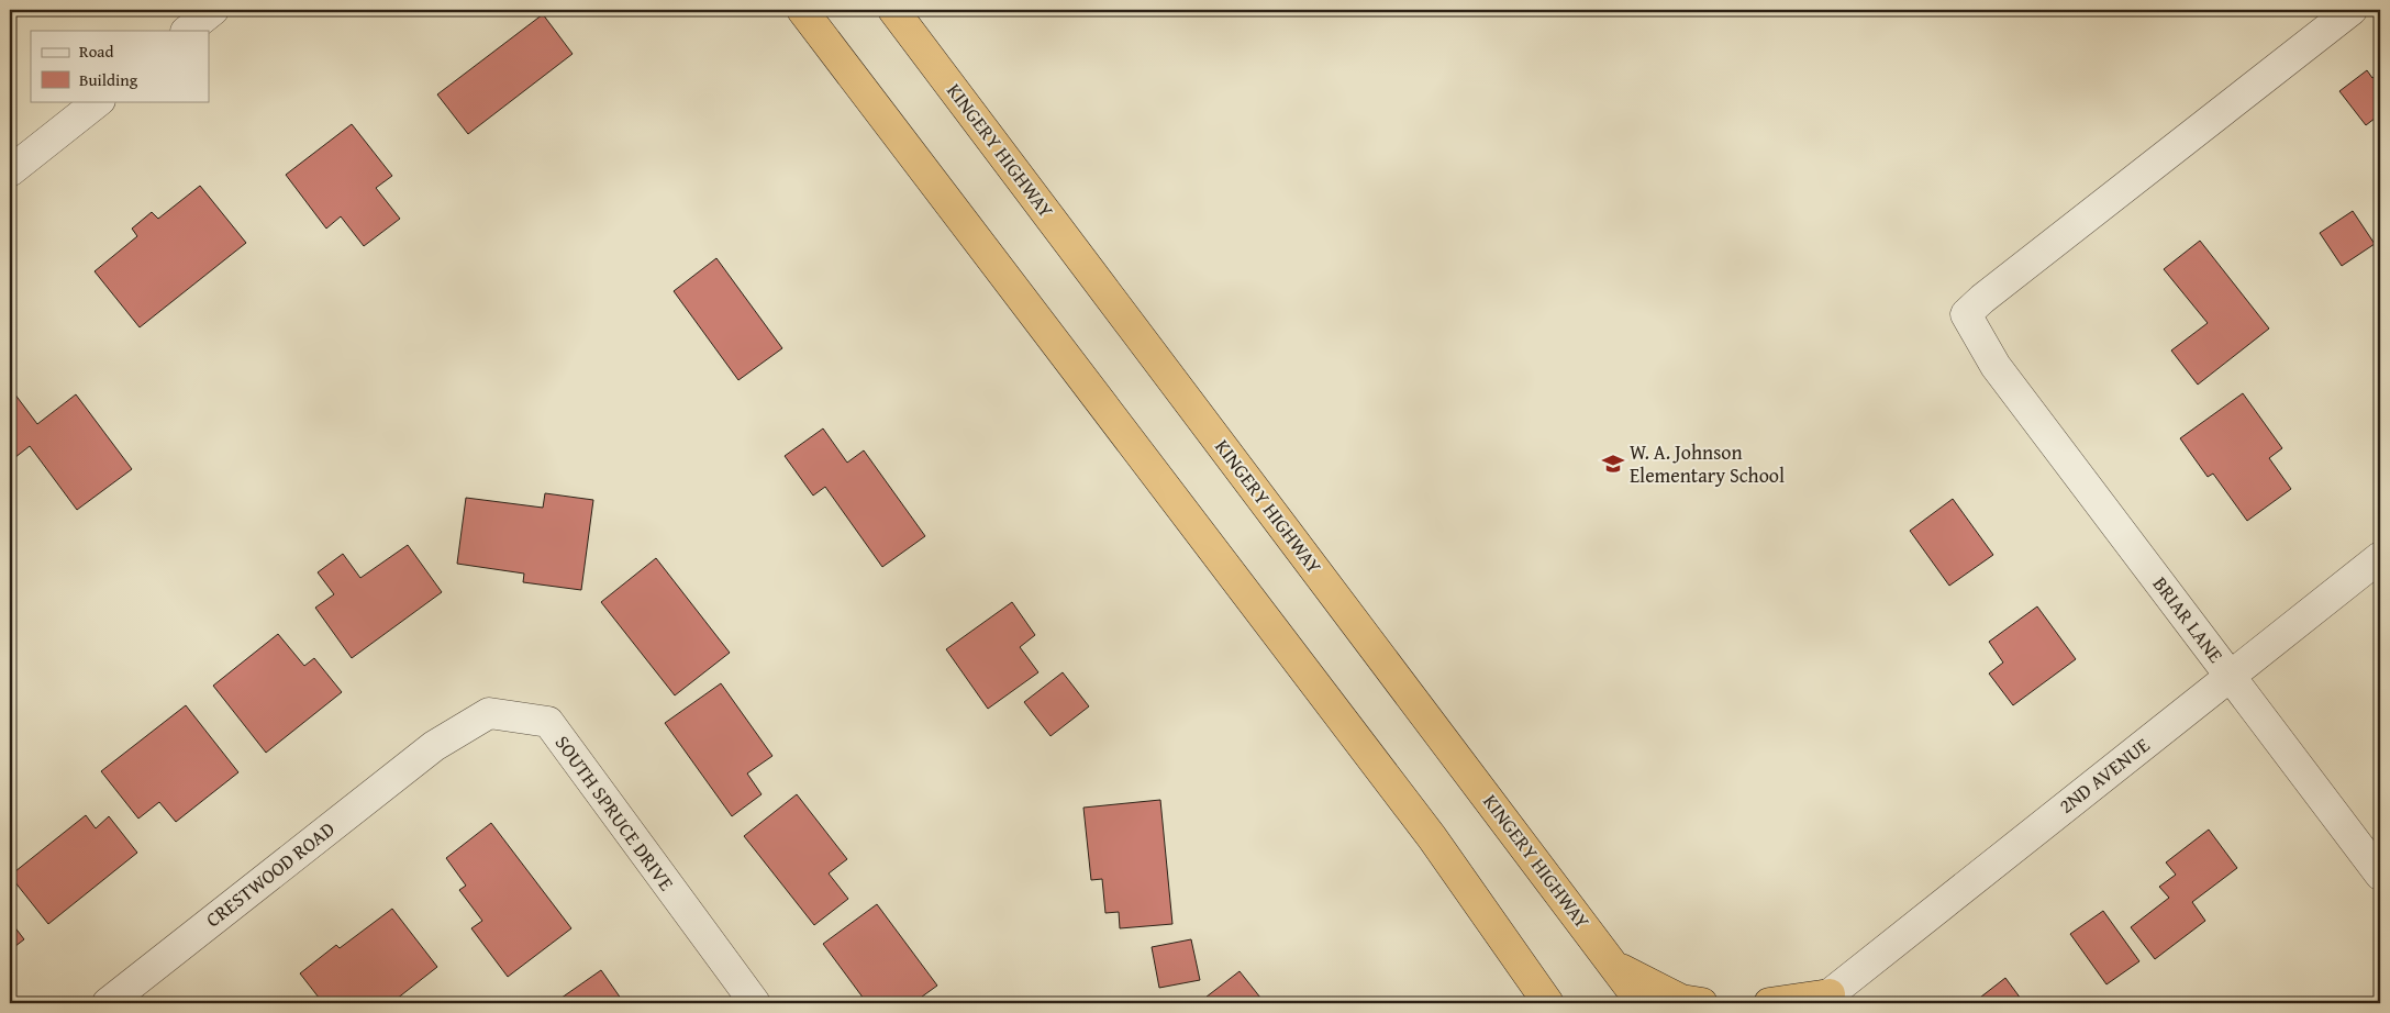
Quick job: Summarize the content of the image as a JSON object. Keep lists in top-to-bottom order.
{
  "streets": {
    "highway": ["KINGERY HIGHWAY"],
    "street": [
      "BRIAR LANE",
      "2ND AVENUE",
      "SOUTH SPRUCE DRIVE",
      "CRESTWOOD ROAD"
    ]
  },
  "crossings": [
    ["BRIAR LANE", "2ND AVENUE"],
    ["SOUTH SPRUCE DRIVE", "CRESTWOOD ROAD"]
  ],
  "places": {
    "school or university": ["W. A. Johnson Elementary School"]
  },
  "legend": ["Road", "Building"]
}
